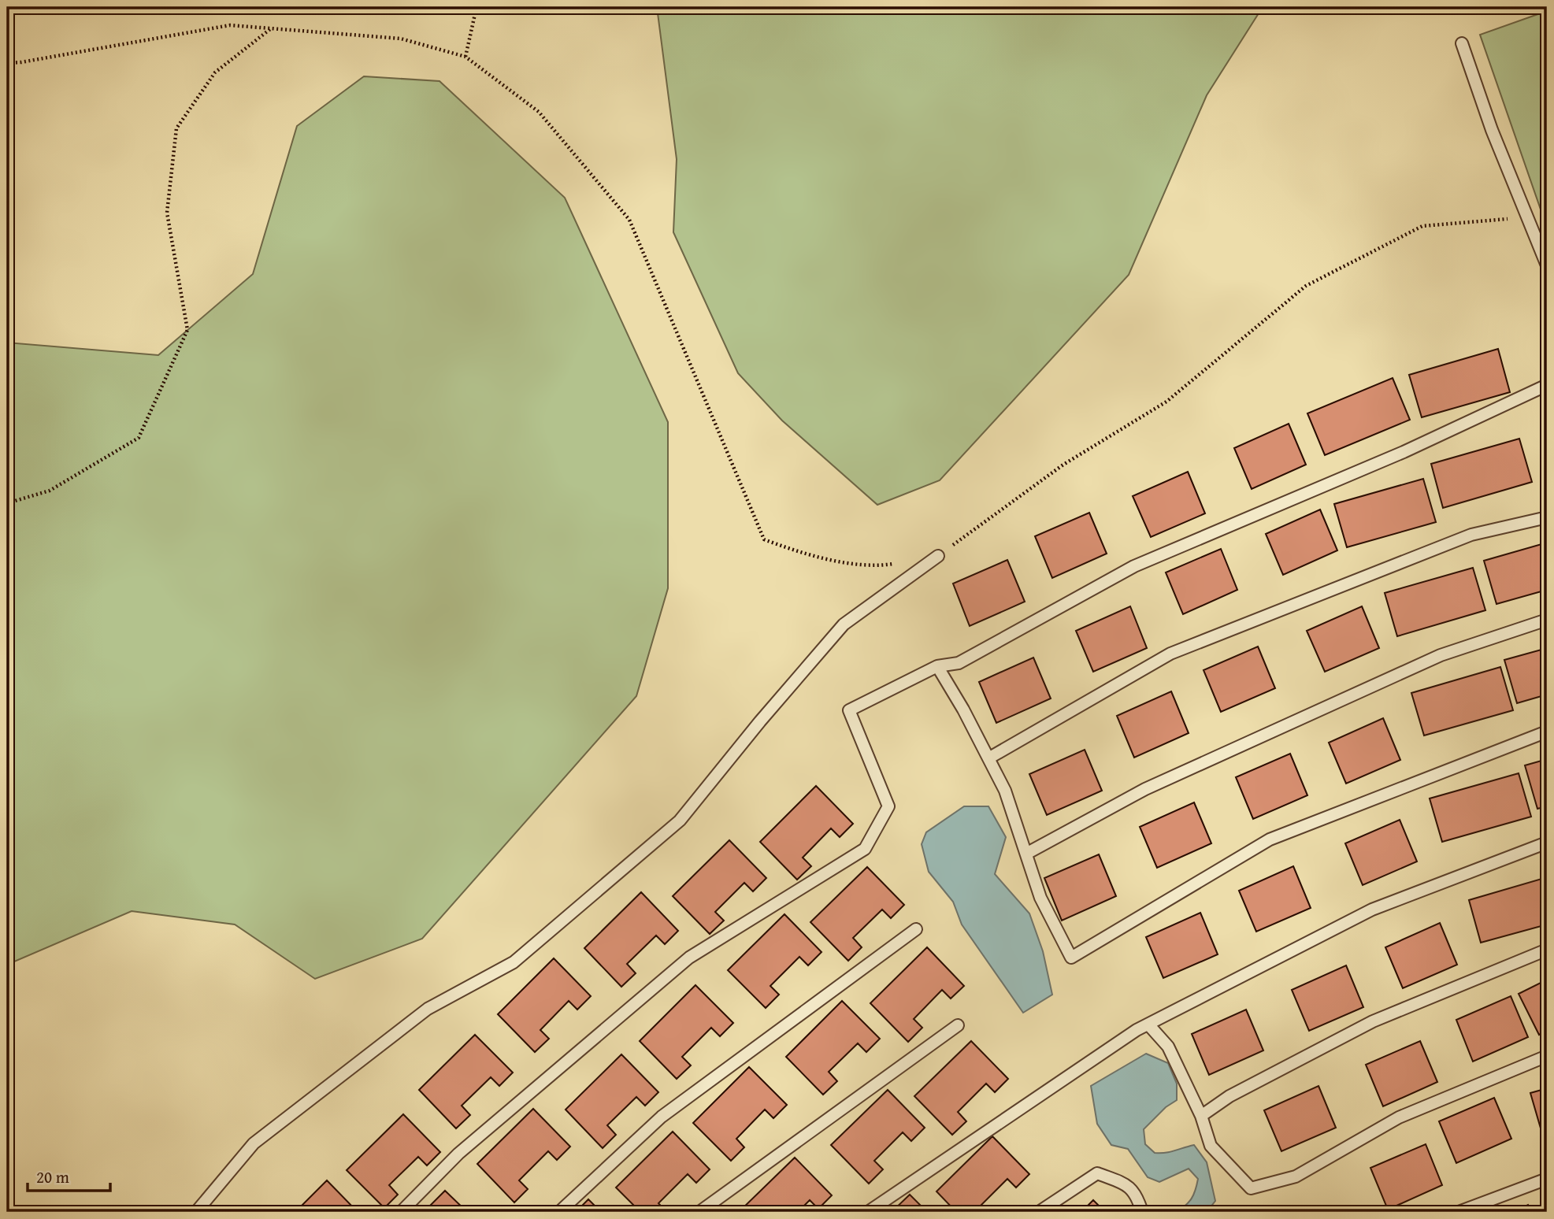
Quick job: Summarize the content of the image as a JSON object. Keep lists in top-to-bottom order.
{
  "scale_bar": "20 m"
}
